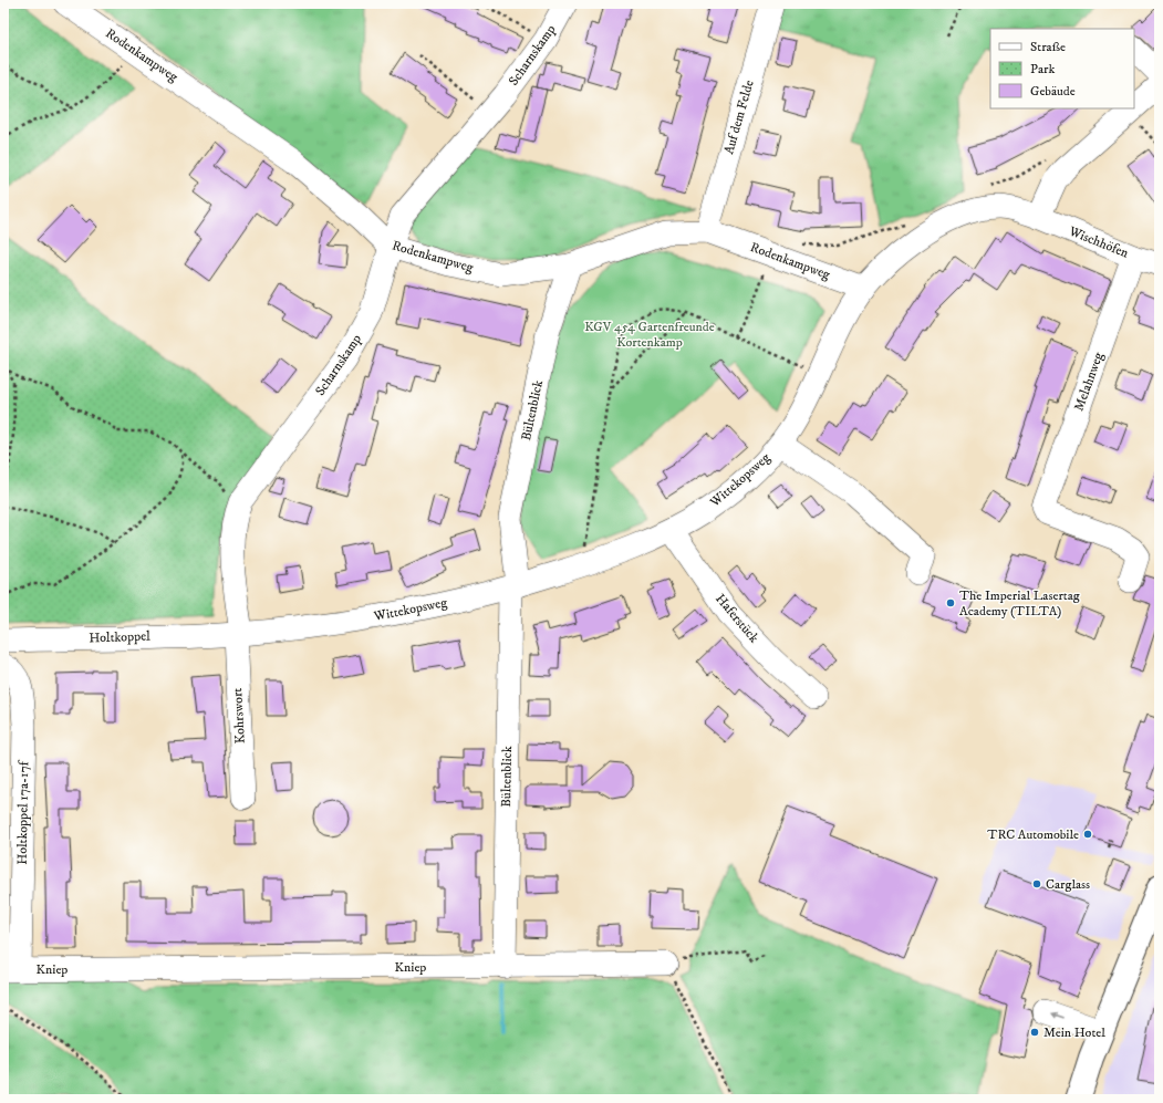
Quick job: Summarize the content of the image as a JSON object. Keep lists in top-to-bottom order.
{
  "streets": {
    "street": [
      "Rodenkampweg",
      "Scharnskamp",
      "Auf dem Felde",
      "Wischhöfen",
      "Melahnweg",
      "Bültenblick",
      "Wittekopsweg",
      "Haferstück",
      "Holtkoppel",
      "Kohrswort",
      "Holtkoppel 17a-17f",
      "Kniep"
    ]
  },
  "crossings": [
    ["Rodenkampweg", "Scharnskamp"],
    ["Rodenkampweg", "Auf dem Felde"],
    ["Rodenkampweg", "Bültenblick"],
    ["Rodenkampweg", "Wittekopsweg"],
    ["Scharnskamp", "Wittekopsweg"],
    ["Scharnskamp", "Holtkoppel"],
    ["Scharnskamp", "Kohrswort"],
    ["Wischhöfen", "Melahnweg"],
    ["Wischhöfen", "Wittekopsweg"],
    ["Bültenblick", "Wittekopsweg"],
    ["Bültenblick", "Kniep"],
    ["Wittekopsweg", "Haferstück"],
    ["Wittekopsweg", "Holtkoppel"],
    ["Wittekopsweg", "Kohrswort"],
    ["Holtkoppel", "Kohrswort"],
    ["Holtkoppel 17a-17f", "Kniep"]
  ],
  "parks": ["KGV 454 Gartenfreunde Kortenkamp"],
  "places": [
    "The Imperial Lasertag Academy (TILTA)",
    "TRC Automobile",
    "Carglass",
    "Mein Hotel"
  ],
  "legend": ["Straße", "Park", "Gebäude"]
}
